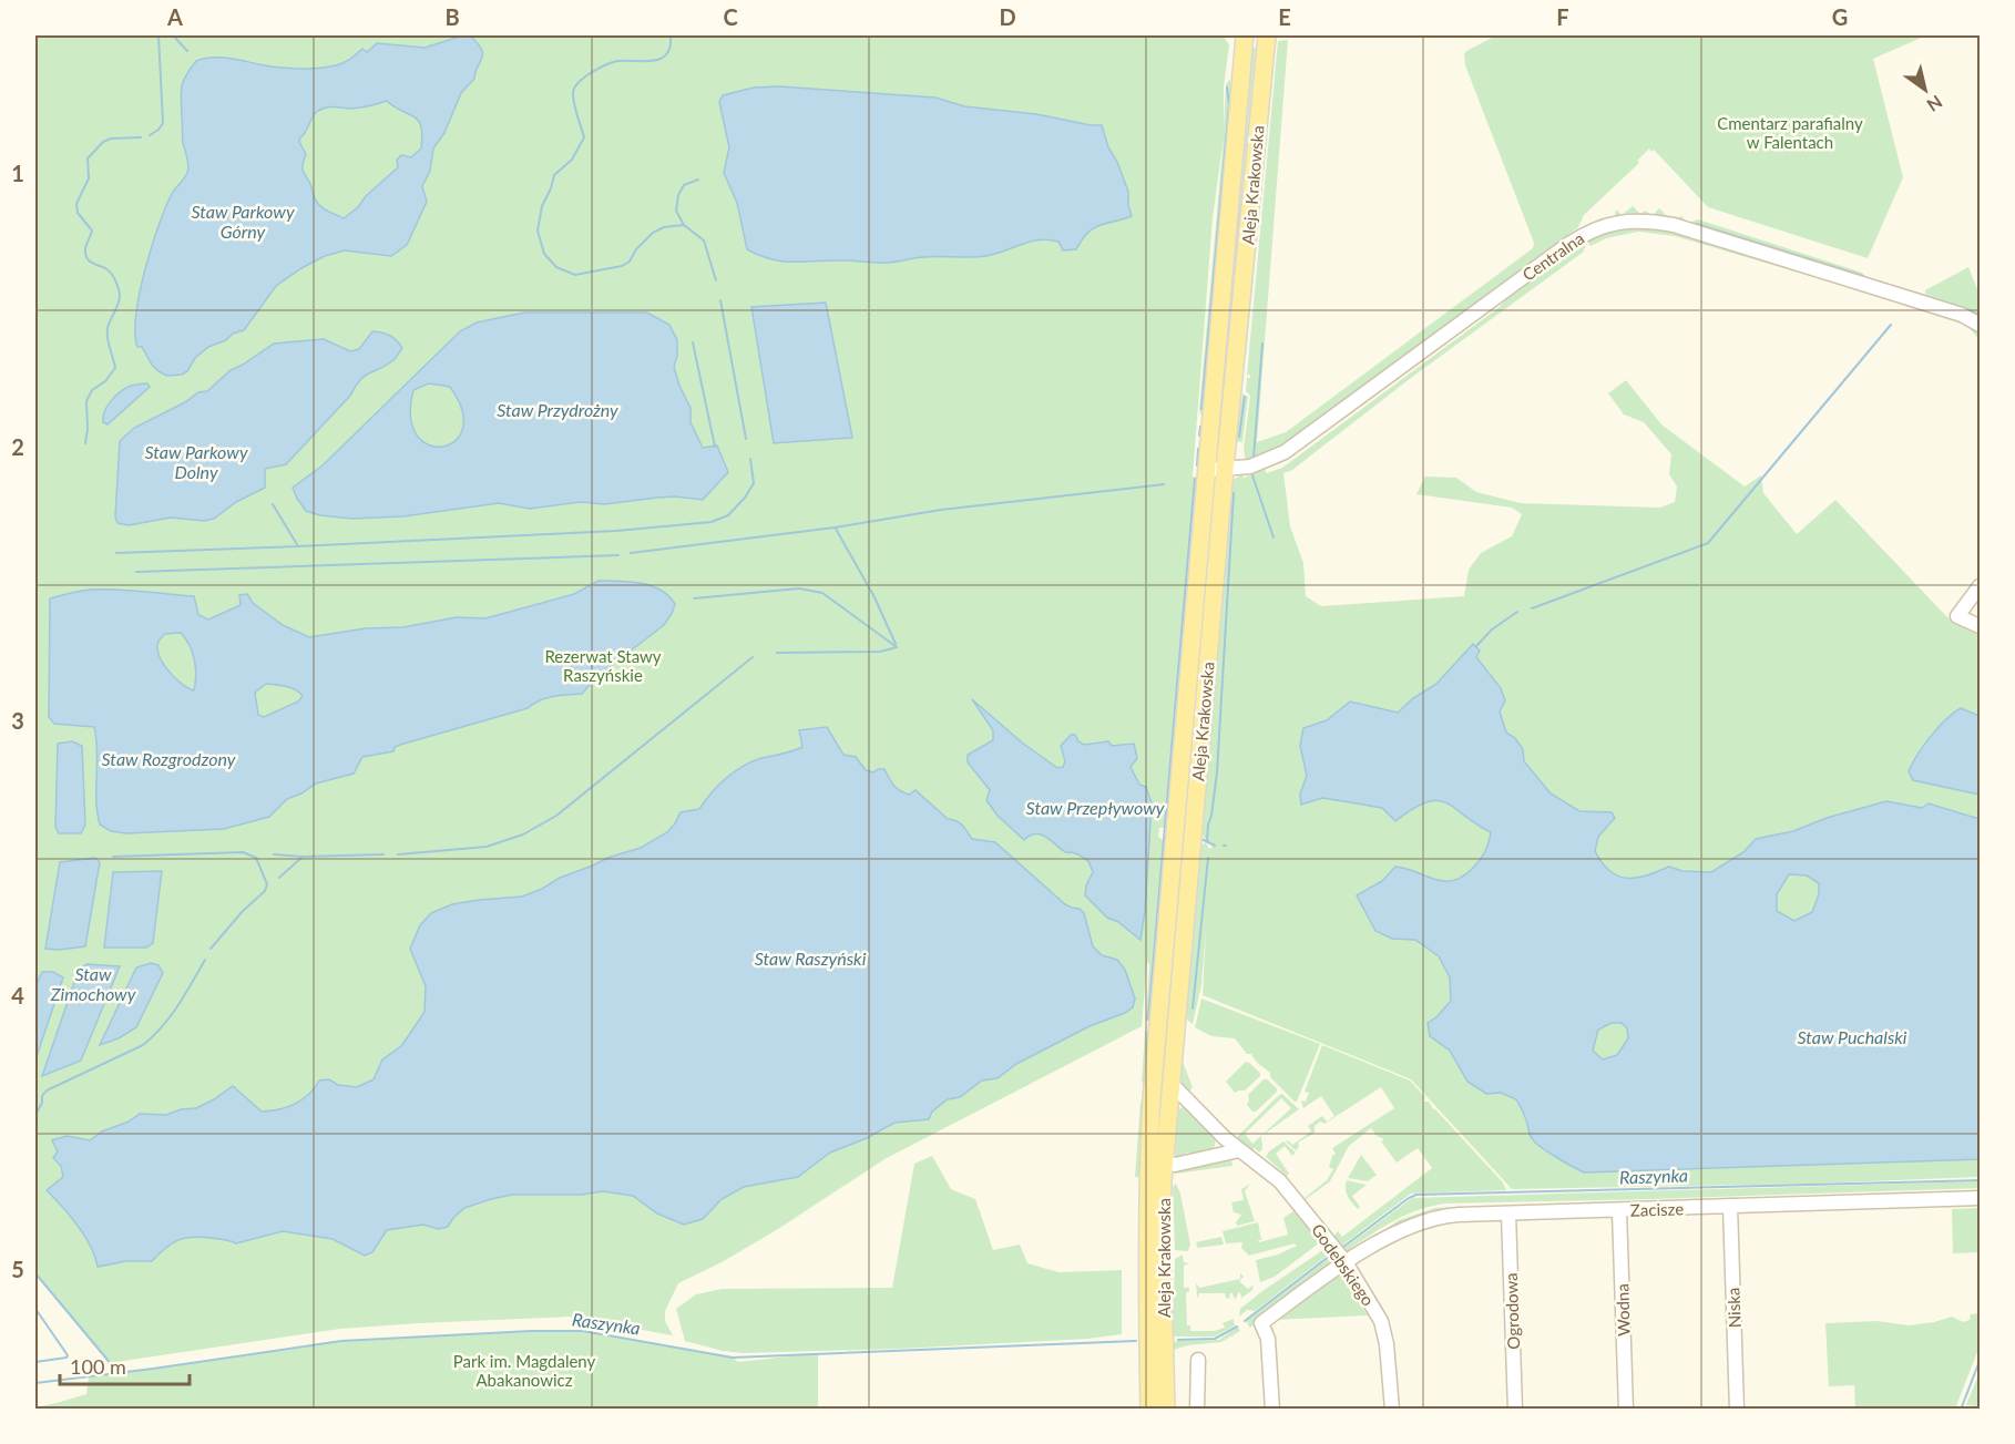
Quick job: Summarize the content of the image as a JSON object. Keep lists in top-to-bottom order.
{
  "streets": {
    "main road": ["Aleja Krakowska"],
    "street": [
      "Centralna",
      "Zacisze",
      "Godebskiego",
      "Niska",
      "Wodna",
      "Ogrodowa"
    ]
  },
  "crossings": [
    ["Aleja Krakowska", "Centralna"],
    ["Aleja Krakowska", "Godebskiego"],
    ["Zacisze", "Godebskiego"],
    ["Zacisze", "Niska"],
    ["Zacisze", "Wodna"],
    ["Zacisze", "Ogrodowa"]
  ],
  "water": [
    "Staw Parkowy Górny",
    "Staw Przydrożny",
    "Staw Parkowy Dolny",
    "Staw Rozgrodzony",
    "Staw Przepływowy",
    "Staw Raszyński",
    "Staw Zimochowy",
    "Staw Puchalski",
    "Raszynka"
  ],
  "parks": ["Cmentarz parafialny w Falentach", "Rezerwat Stawy Raszyńskie", "Park im. Magdaleny Abakanowicz"],
  "scale_bar": "100 m",
  "north": "bottom right",
  "grid": {
    "columns": [
      "A",
      "B",
      "C",
      "D",
      "E",
      "F",
      "G"
    ],
    "rows": [
      "1",
      "2",
      "3",
      "4",
      "5"
    ]
  }
}
